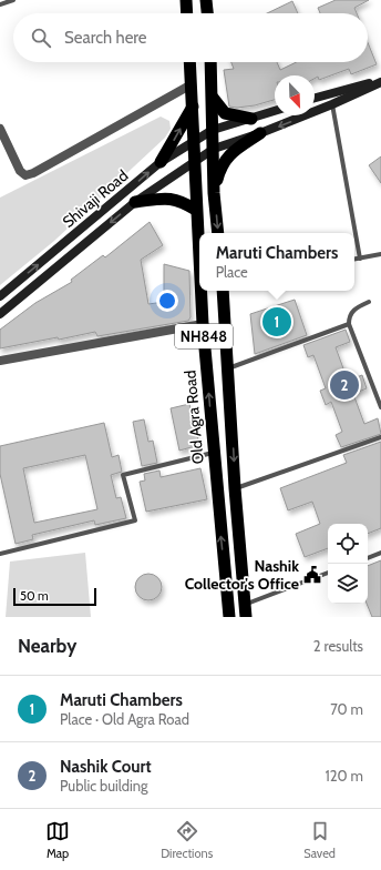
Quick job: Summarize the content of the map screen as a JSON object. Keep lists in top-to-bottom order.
{
  "streets": {
    "highway": ["NH848", "Old Agra Road"],
    "main road": ["Shivaji Road"]
  },
  "crossings": [
    ["Shivaji Road", "Old Agra Road"]
  ],
  "places": {
    "public building": ["Nashik Collector's Office"]
  },
  "scale_bar": "50 m",
  "north": "bottom right",
  "page": {
    "search": "Search here",
    "popup": ["Maruti Chambers", "Place"],
    "pins": ["1", "2"],
    "scale": "50 m",
    "heading": ["Nearby", "2 results"],
    "list": [
      {
        "mark": "1",
        "name": "Maruti Chambers",
        "note": "Place · Old Agra Road",
        "value": "70 m"
      },
      {
        "mark": "2",
        "name": "Nashik Court",
        "note": "Public building",
        "value": "120 m"
      }
    ],
    "nav": ["Map", "Directions", "Saved"]
  }
}
